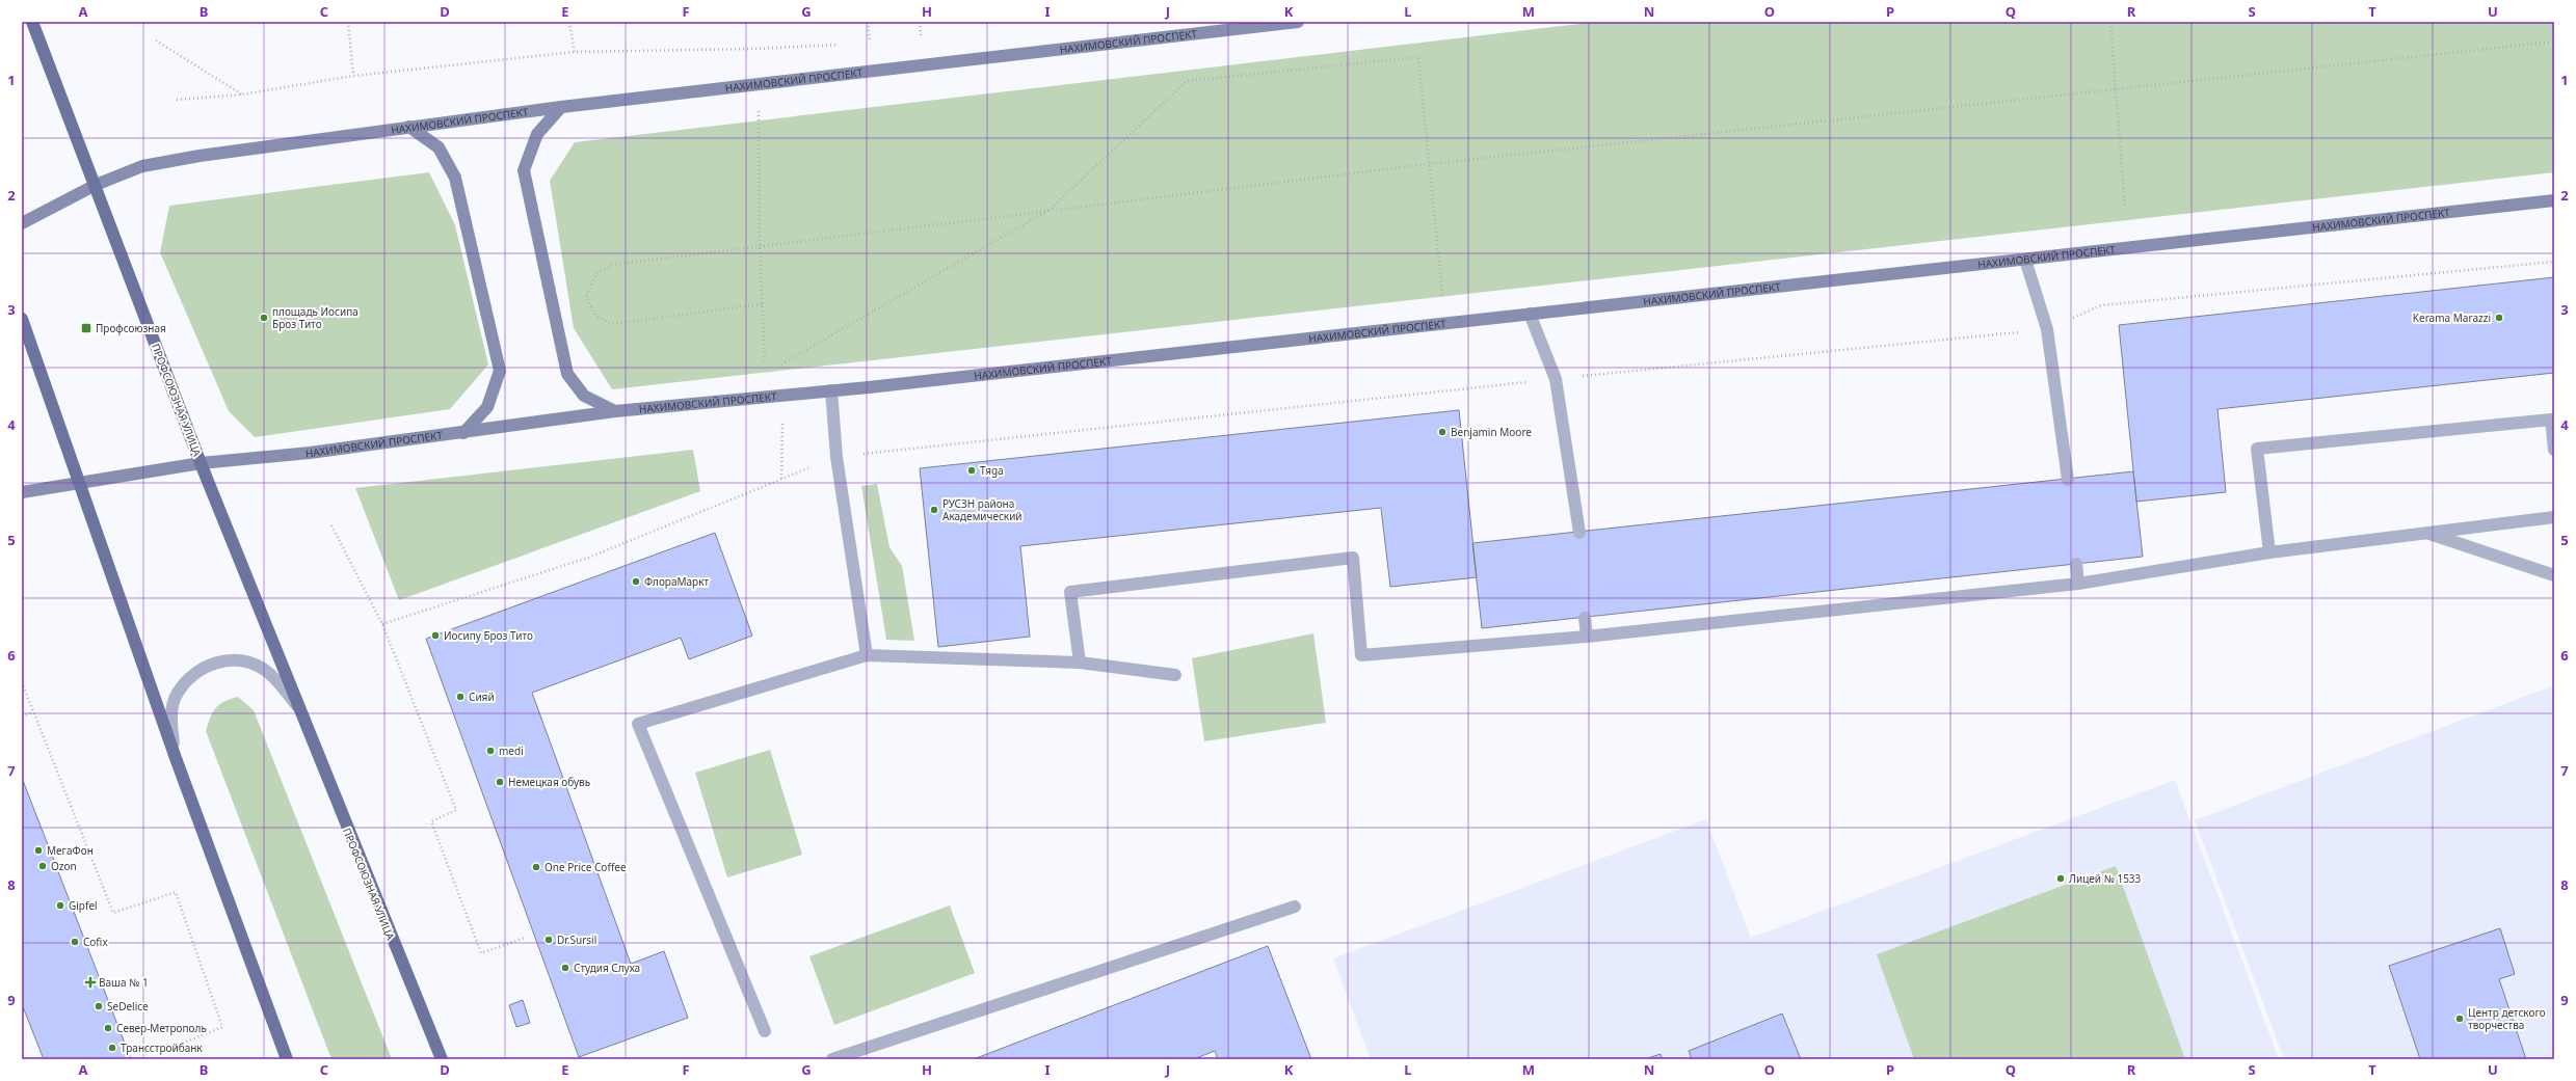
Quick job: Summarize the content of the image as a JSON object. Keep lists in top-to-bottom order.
{
  "streets": {
    "main road": ["НАХИМОВСКИЙ ПРОСПЕКТ", "ПРОФСОЮЗНАЯ УЛИЦА"]
  },
  "crossings": [
    ["НАХИМОВСКИЙ ПРОСПЕКТ", "ПРОФСОЮЗНАЯ УЛИЦА"]
  ],
  "places": {
    "other": [
      "площадь Иосипа Броз Тито",
      "Kerama Marazzi",
      "Benjamin Moore",
      "Тяga",
      "РУСЗН района Академический",
      "ФлораМаркт",
      "Иосипу Броз Тито",
      "Сияй",
      "medi",
      "Немецкая обувь",
      "МегаФон",
      "Ozon",
      "One Price Coffee",
      "Лицей № 1533",
      "Gipfel",
      "Dr.Sursil",
      "Cofix",
      "Студия Слуха",
      "SeDelice",
      "Центр детского творчества",
      "Север-Метрополь",
      "Трансстройбанк"
    ],
    "transit": ["Профсоюзная"],
    "health": ["Ваша № 1"]
  },
  "grid": {
    "columns": [
      "A",
      "B",
      "C",
      "D",
      "E",
      "F",
      "G",
      "H",
      "I",
      "J",
      "K",
      "L",
      "M",
      "N",
      "O",
      "P",
      "Q",
      "R",
      "S",
      "T",
      "U"
    ],
    "rows": [
      "1",
      "2",
      "3",
      "4",
      "5",
      "6",
      "7",
      "8",
      "9"
    ]
  }
}
